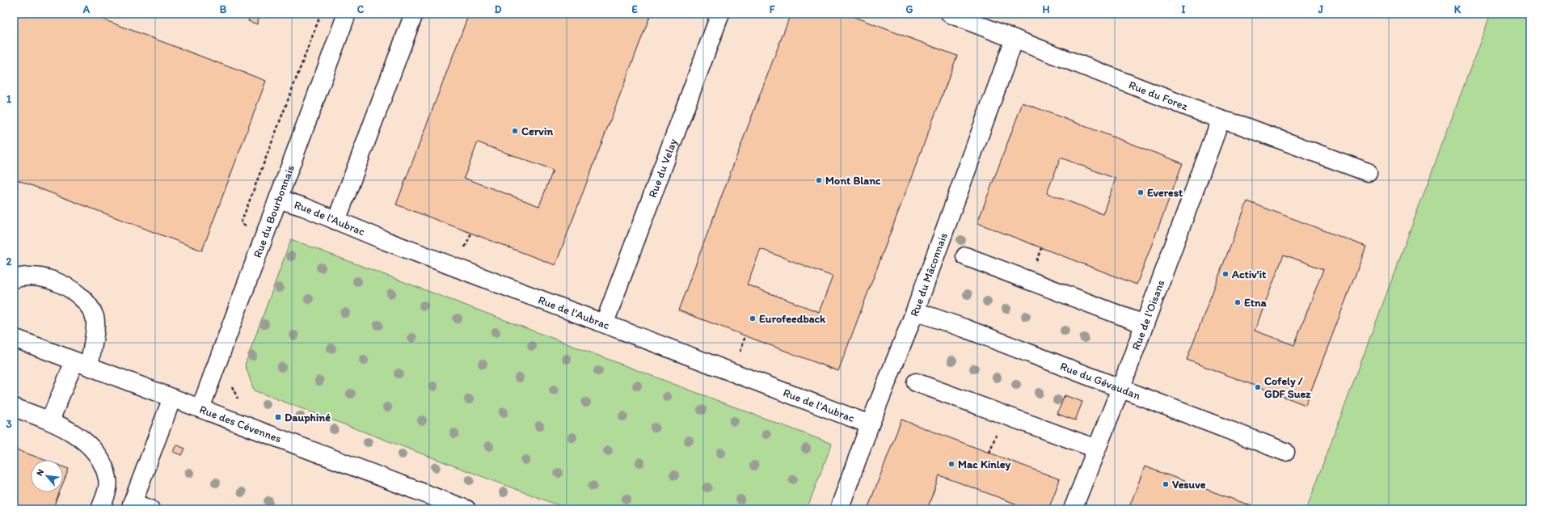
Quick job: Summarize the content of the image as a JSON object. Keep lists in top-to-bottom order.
{
  "streets": {
    "street": [
      "Rue du Forez",
      "Rue du Velay",
      "Rue du Bourbonnais",
      "Rue de l'Aubrac",
      "Rue du Mâconnais",
      "Rue de l'Oisans",
      "Rue du Gévaudan",
      "Rue des Cévennes"
    ]
  },
  "crossings": [
    ["Rue du Forez", "Rue du Mâconnais"],
    ["Rue du Forez", "Rue de l'Oisans"],
    ["Rue du Velay", "Rue de l'Aubrac"],
    ["Rue du Bourbonnais", "Rue de l'Aubrac"],
    ["Rue du Bourbonnais", "Rue des Cévennes"],
    ["Rue de l'Aubrac", "Rue du Mâconnais"],
    ["Rue du Mâconnais", "Rue du Gévaudan"],
    ["Rue de l'Oisans", "Rue du Gévaudan"]
  ],
  "places": {
    "other": [
      "Cervin",
      "Mont Blanc",
      "Everest",
      "Activ'it",
      "Etna",
      "Eurofeedback",
      "Cofely / GDF Suez",
      "Mac Kinley",
      "Vesuve"
    ],
    "transit": ["Dauphiné"]
  },
  "north": "top left",
  "grid": {
    "columns": [
      "A",
      "B",
      "C",
      "D",
      "E",
      "F",
      "G",
      "H",
      "I",
      "J",
      "K"
    ],
    "rows": ["1", "2", "3"]
  }
}
